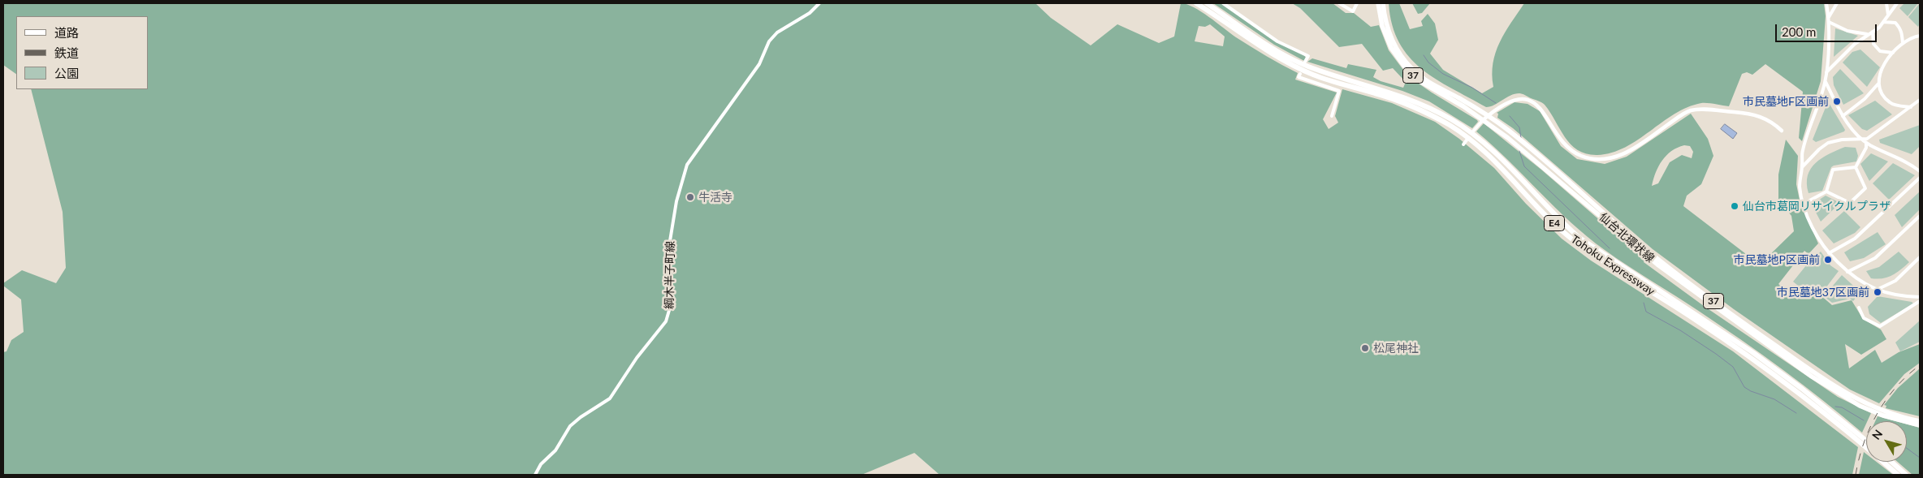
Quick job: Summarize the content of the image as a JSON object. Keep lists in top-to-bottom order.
{
  "streets": {
    "highway": ["E4", "Tohoku Expressway"],
    "main road": ["37", "仙台北環状線"],
    "street": ["綱木半子町線"]
  },
  "places": [
    "市民墓地F区画前",
    "牛活寺",
    "仙台市葛岡リサイクルプラザ",
    "市民墓地P区画前",
    "市民墓地37区画前",
    "松尾神社"
  ],
  "legend": ["道路", "鉄道", "公園"],
  "scale_bar": "200 m",
  "north": "top left"
}
